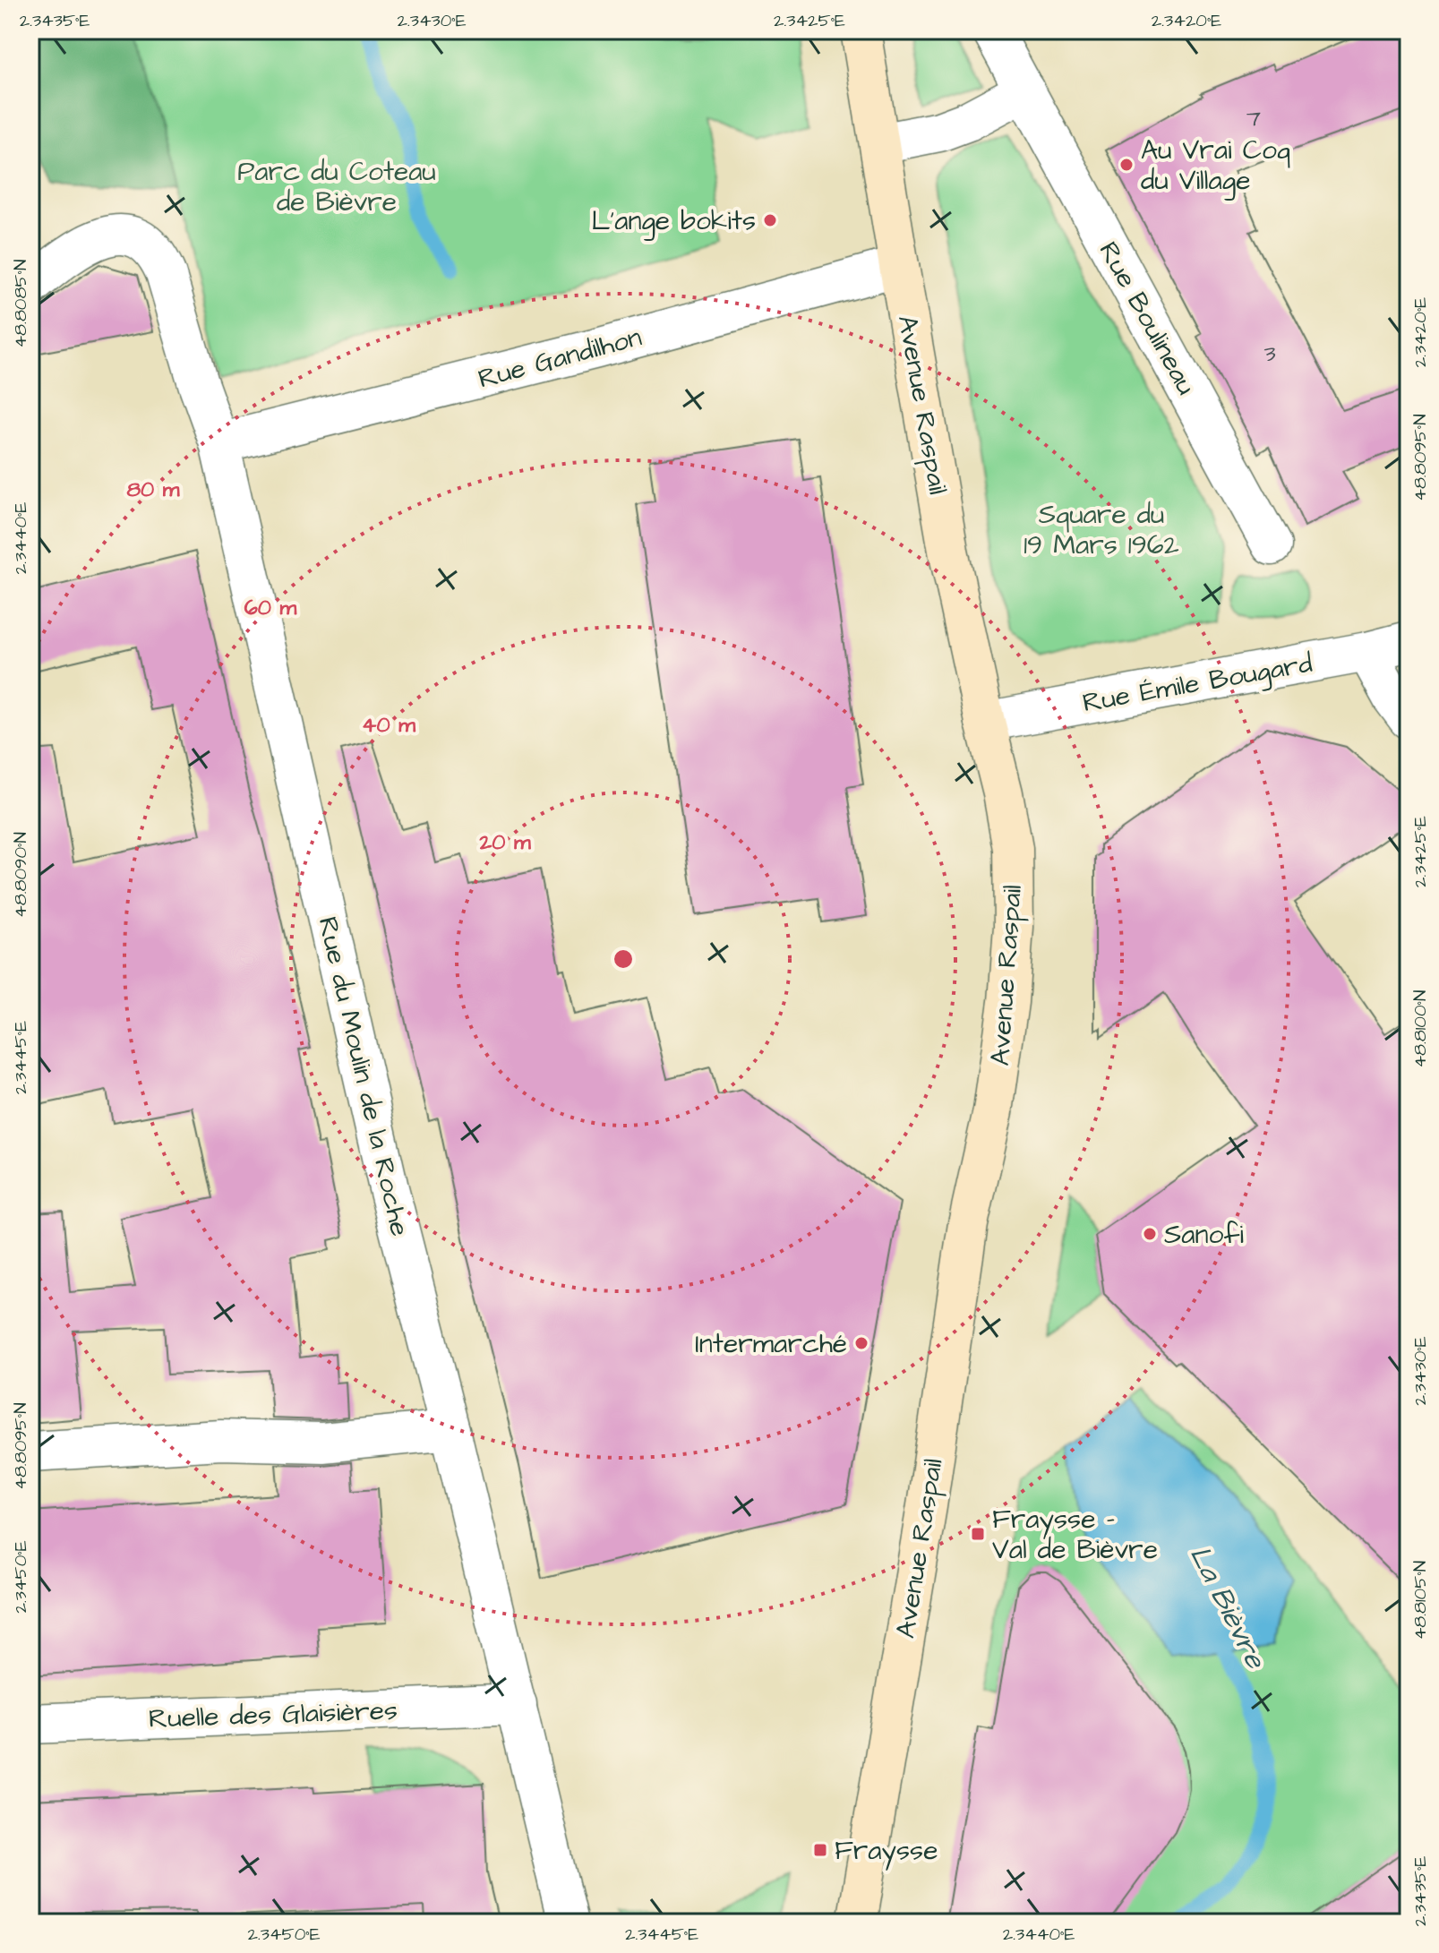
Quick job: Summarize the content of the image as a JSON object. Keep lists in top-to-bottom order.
{
  "streets": {
    "main road": ["Avenue Raspail"],
    "street": [
      "Rue Boulineau",
      "Rue Gandilhon",
      "Rue Émile Bougard",
      "Rue du Moulin de la Roche",
      "Ruelle des Glaisières"
    ]
  },
  "crossings": [
    ["Rue Gandilhon", "Avenue Raspail"],
    ["Rue Gandilhon", "Rue du Moulin de la Roche"],
    ["Avenue Raspail", "Rue Émile Bougard"],
    ["Rue du Moulin de la Roche", "Ruelle des Glaisières"]
  ],
  "water": ["La Bièvre"],
  "parks": ["Parc du Coteau de Bièvre", "Square du 19 Mars 1962"],
  "places": {
    "other": [
      "Au Vrai Coq du Village",
      "L'ange bokits",
      "Sanofi",
      "Intermarché"
    ],
    "transit": ["Fraysse - Val de Bièvre", "Fraysse"]
  },
  "house_numbers": ["7", "3"],
  "coordinates": [
    "2.3435°E",
    "2.3430°E",
    "2.3425°E",
    "2.3420°E",
    "48.8085°N",
    "48.8095°N",
    "2.3440°E",
    "48.8090°N",
    "48.8100°N",
    "2.3445°E",
    "2.3450°E",
    "48.8105°N"
  ],
  "rings": [
    "80 m",
    "60 m",
    "40 m",
    "20 m"
  ]
}
